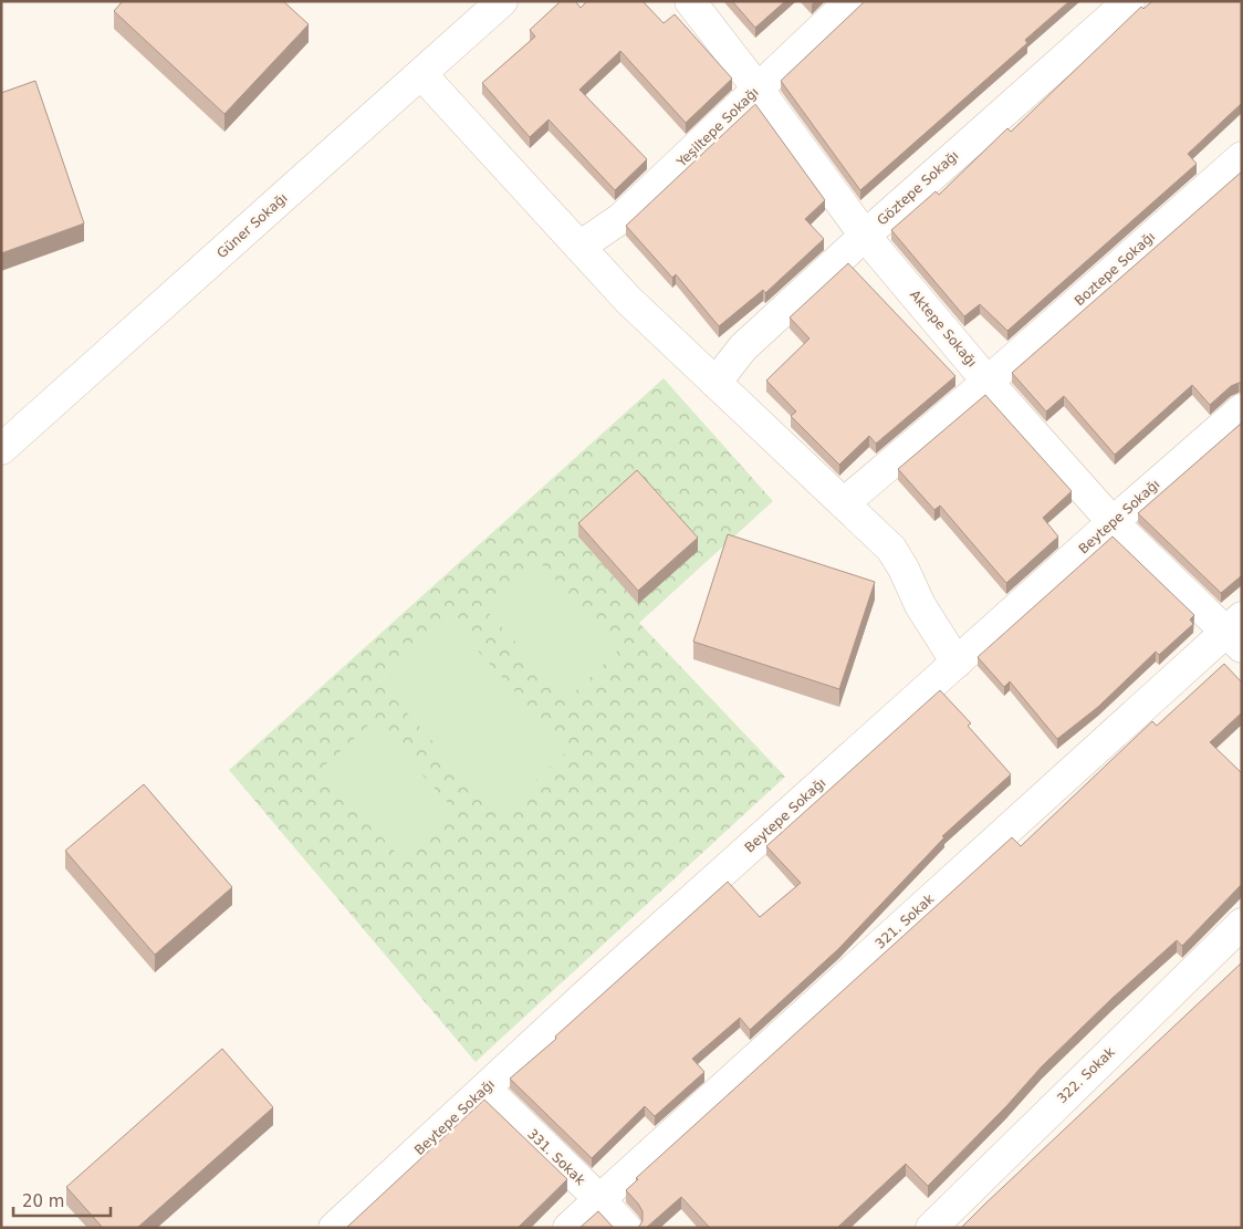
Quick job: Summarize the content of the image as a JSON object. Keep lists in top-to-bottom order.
{
  "streets": {
    "street": [
      "Yeşiltepe Sokağı",
      "Göztepe Sokağı",
      "Güner Sokağı",
      "Boztepe Sokağı",
      "Aktepe Sokağı",
      "Beytepe Sokağı",
      "321. Sokak",
      "322. Sokak",
      "331. Sokak"
    ]
  },
  "crossings": [
    ["Yeşiltepe Sokağı", "Aktepe Sokağı"],
    ["Göztepe Sokağı", "Aktepe Sokağı"],
    ["Boztepe Sokağı", "Aktepe Sokağı"],
    ["Aktepe Sokağı", "Beytepe Sokağı"],
    ["Aktepe Sokağı", "321. Sokak"],
    ["Beytepe Sokağı", "331. Sokak"],
    ["321. Sokak", "331. Sokak"]
  ],
  "scale_bar": "20 m"
}
